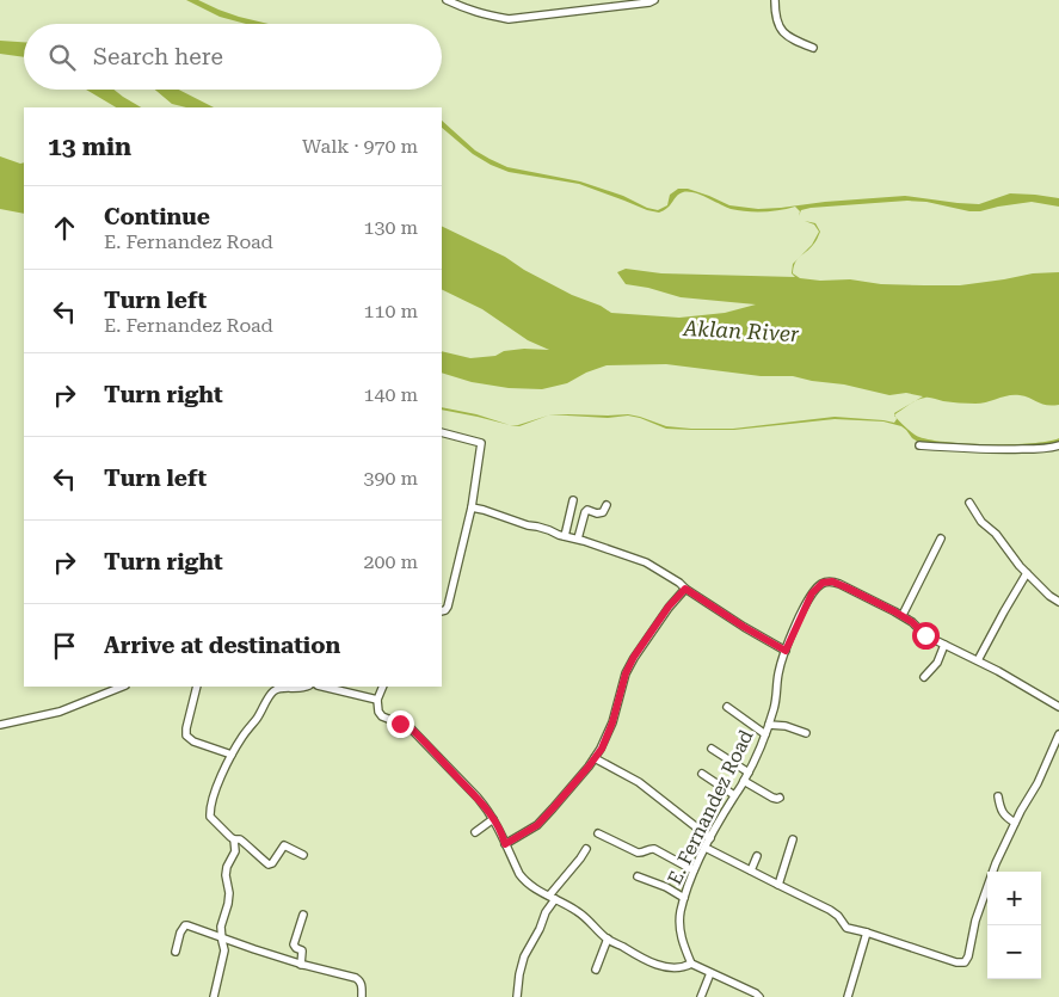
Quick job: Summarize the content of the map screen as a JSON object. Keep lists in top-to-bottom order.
{
  "streets": {
    "street": ["E. Fernandez Road"]
  },
  "water": ["Aklan River"],
  "page": {
    "search": "Search here",
    "heading": ["13 min", "Walk · 970 m"],
    "list": [
      ["Continue", "E. Fernandez Road", "130 m"],
      ["Turn left", "E. Fernandez Road", "110 m"],
      ["Turn right", "140 m"],
      ["Turn left", "390 m"],
      ["Turn right", "200 m"],
      "Arrive at destination"
    ],
    "map_buttons": ["+", "−"]
  }
}
